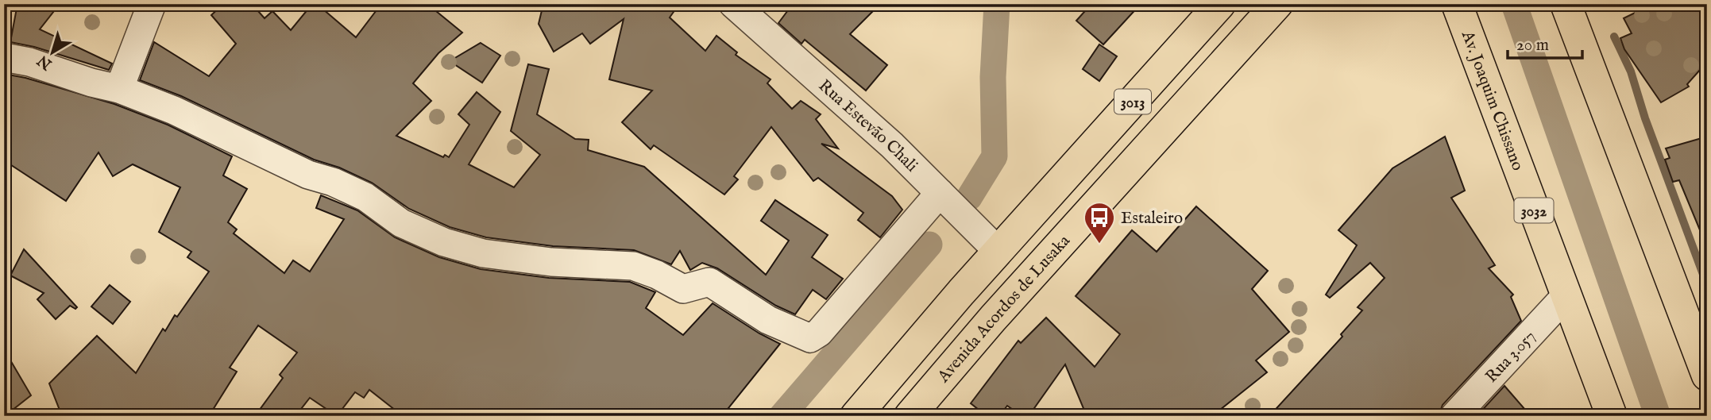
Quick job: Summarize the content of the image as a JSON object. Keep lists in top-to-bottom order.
{
  "streets": {
    "main road": [
      "Av. Joaquim Chissano",
      "3013",
      "3032",
      "Avenida Acordos de Lusaka"
    ],
    "street": ["Rua Estevão Chali", "Rua 3.057"]
  },
  "crossings": [
    ["Av. Joaquim Chissano", "Rua 3.057"],
    ["3013", "Rua Estevão Chali"]
  ],
  "places": {
    "bus stop": ["Estaleiro"]
  },
  "scale_bar": "20 m",
  "north": "bottom left"
}
